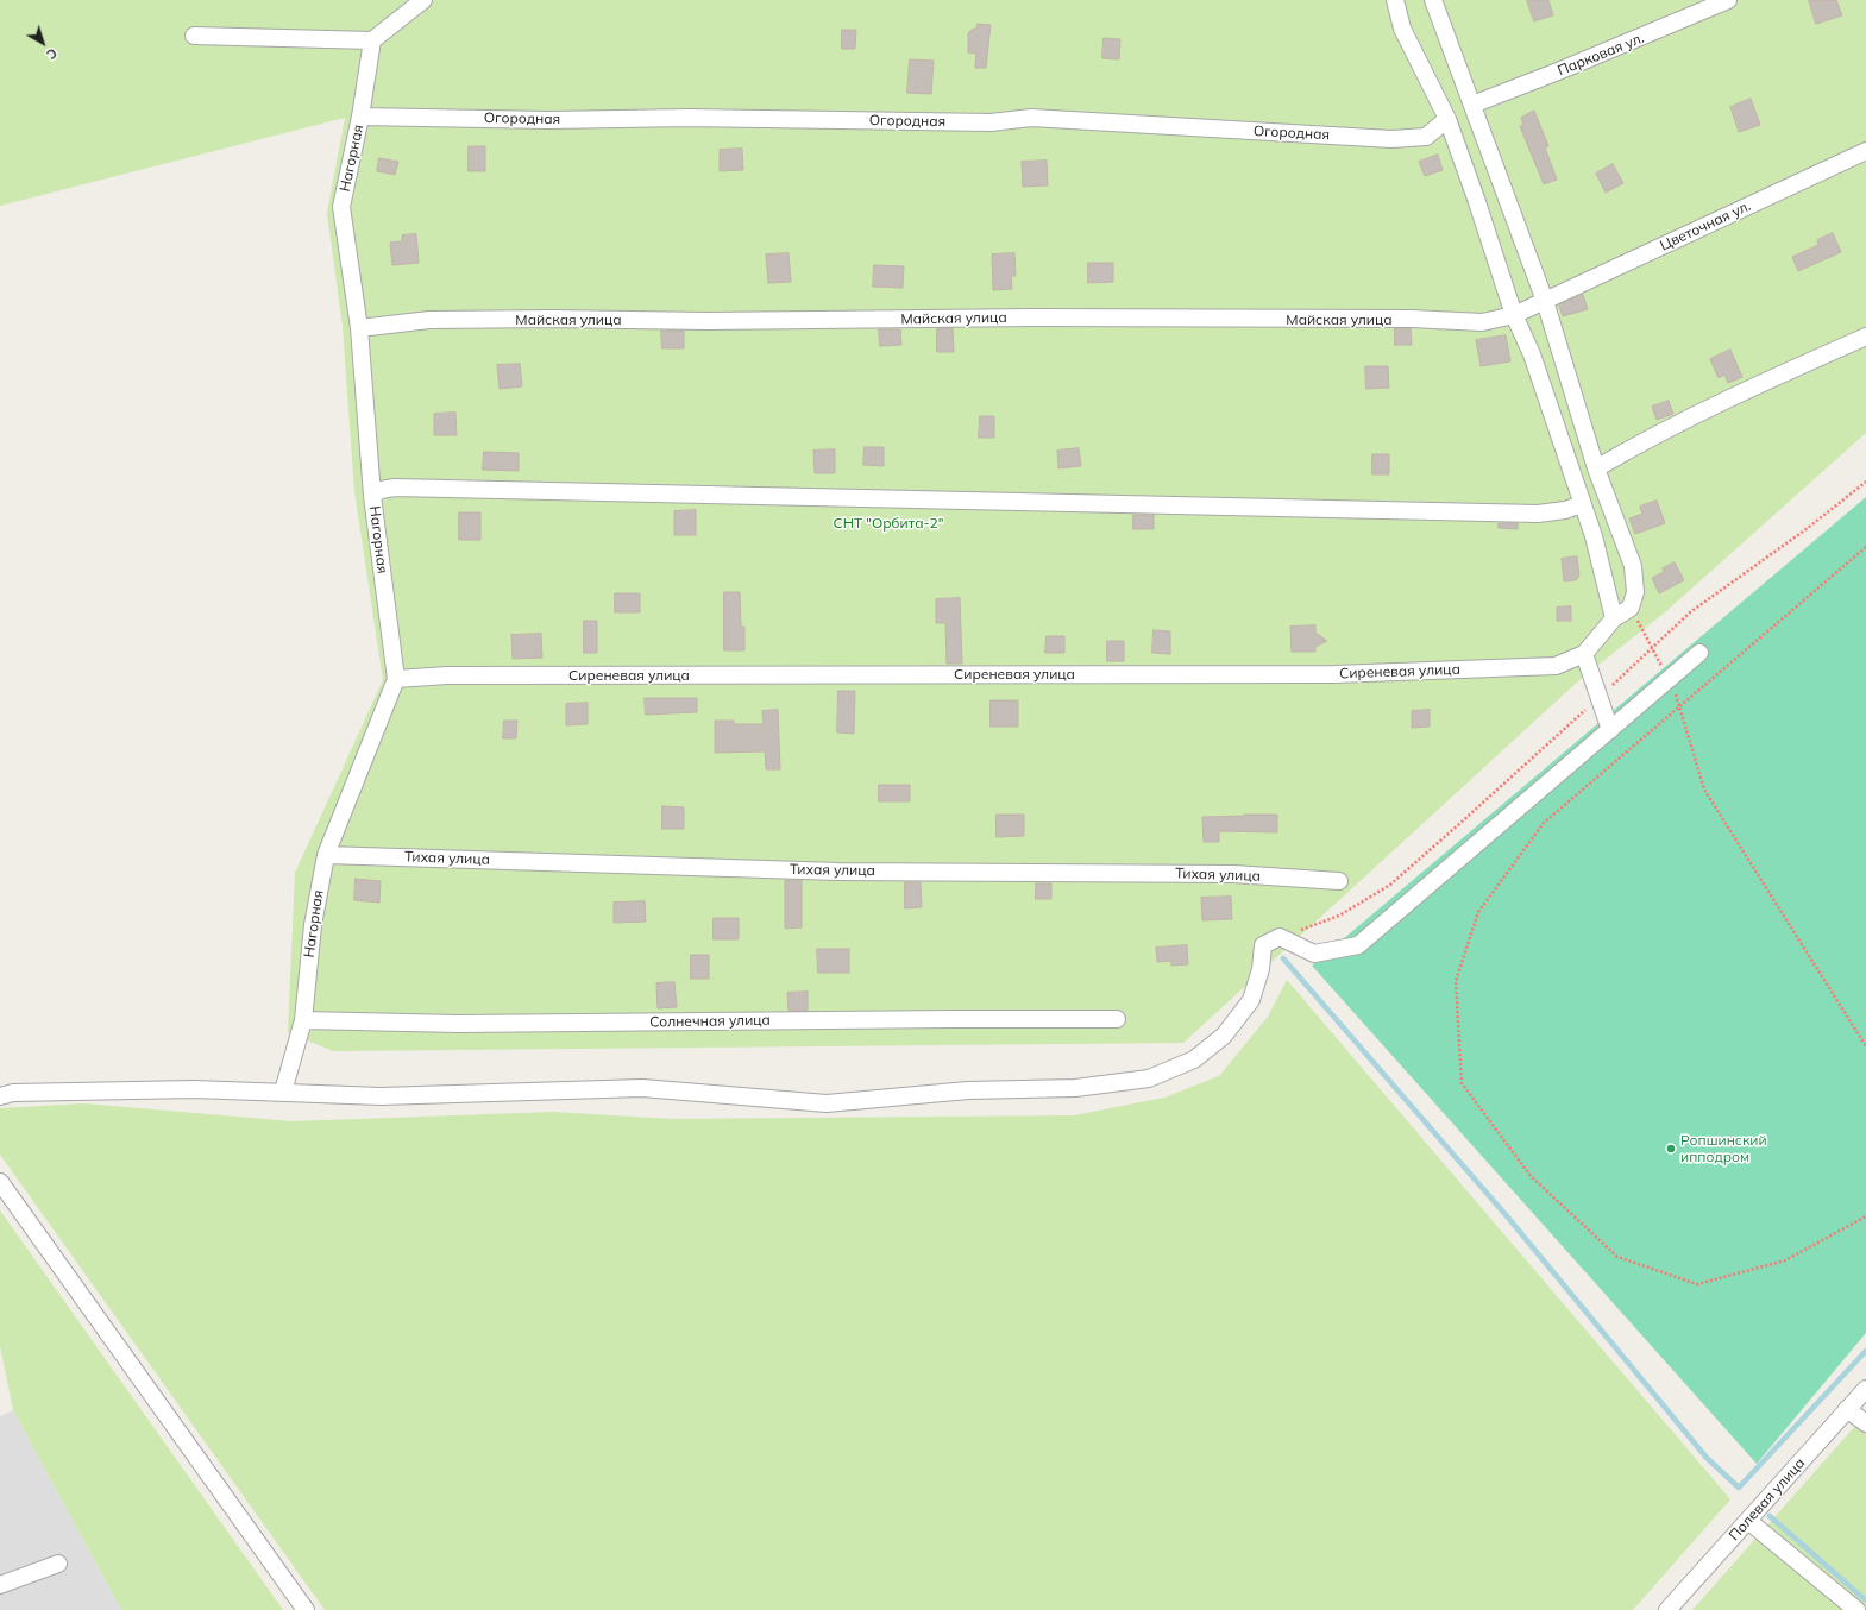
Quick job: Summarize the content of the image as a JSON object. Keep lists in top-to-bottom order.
{
  "streets": {
    "street": [
      "Парковая ул.",
      "Огородная",
      "Нагорная",
      "Цветочная ул.",
      "Майская улица",
      "Сиреневая улица",
      "Тихая улица",
      "Солнечная улица",
      "Полевая улица"
    ]
  },
  "crossings": [
    ["Огородная", "Нагорная"],
    ["Нагорная", "Майская улица"],
    ["Нагорная", "Сиреневая улица"],
    ["Нагорная", "Тихая улица"],
    ["Нагорная", "Солнечная улица"],
    ["Цветочная ул.", "Майская улица"]
  ],
  "parks": ["СНТ \"Орбита-2\""],
  "places": ["Ропшинский ипподром"],
  "north": "bottom right"
}
